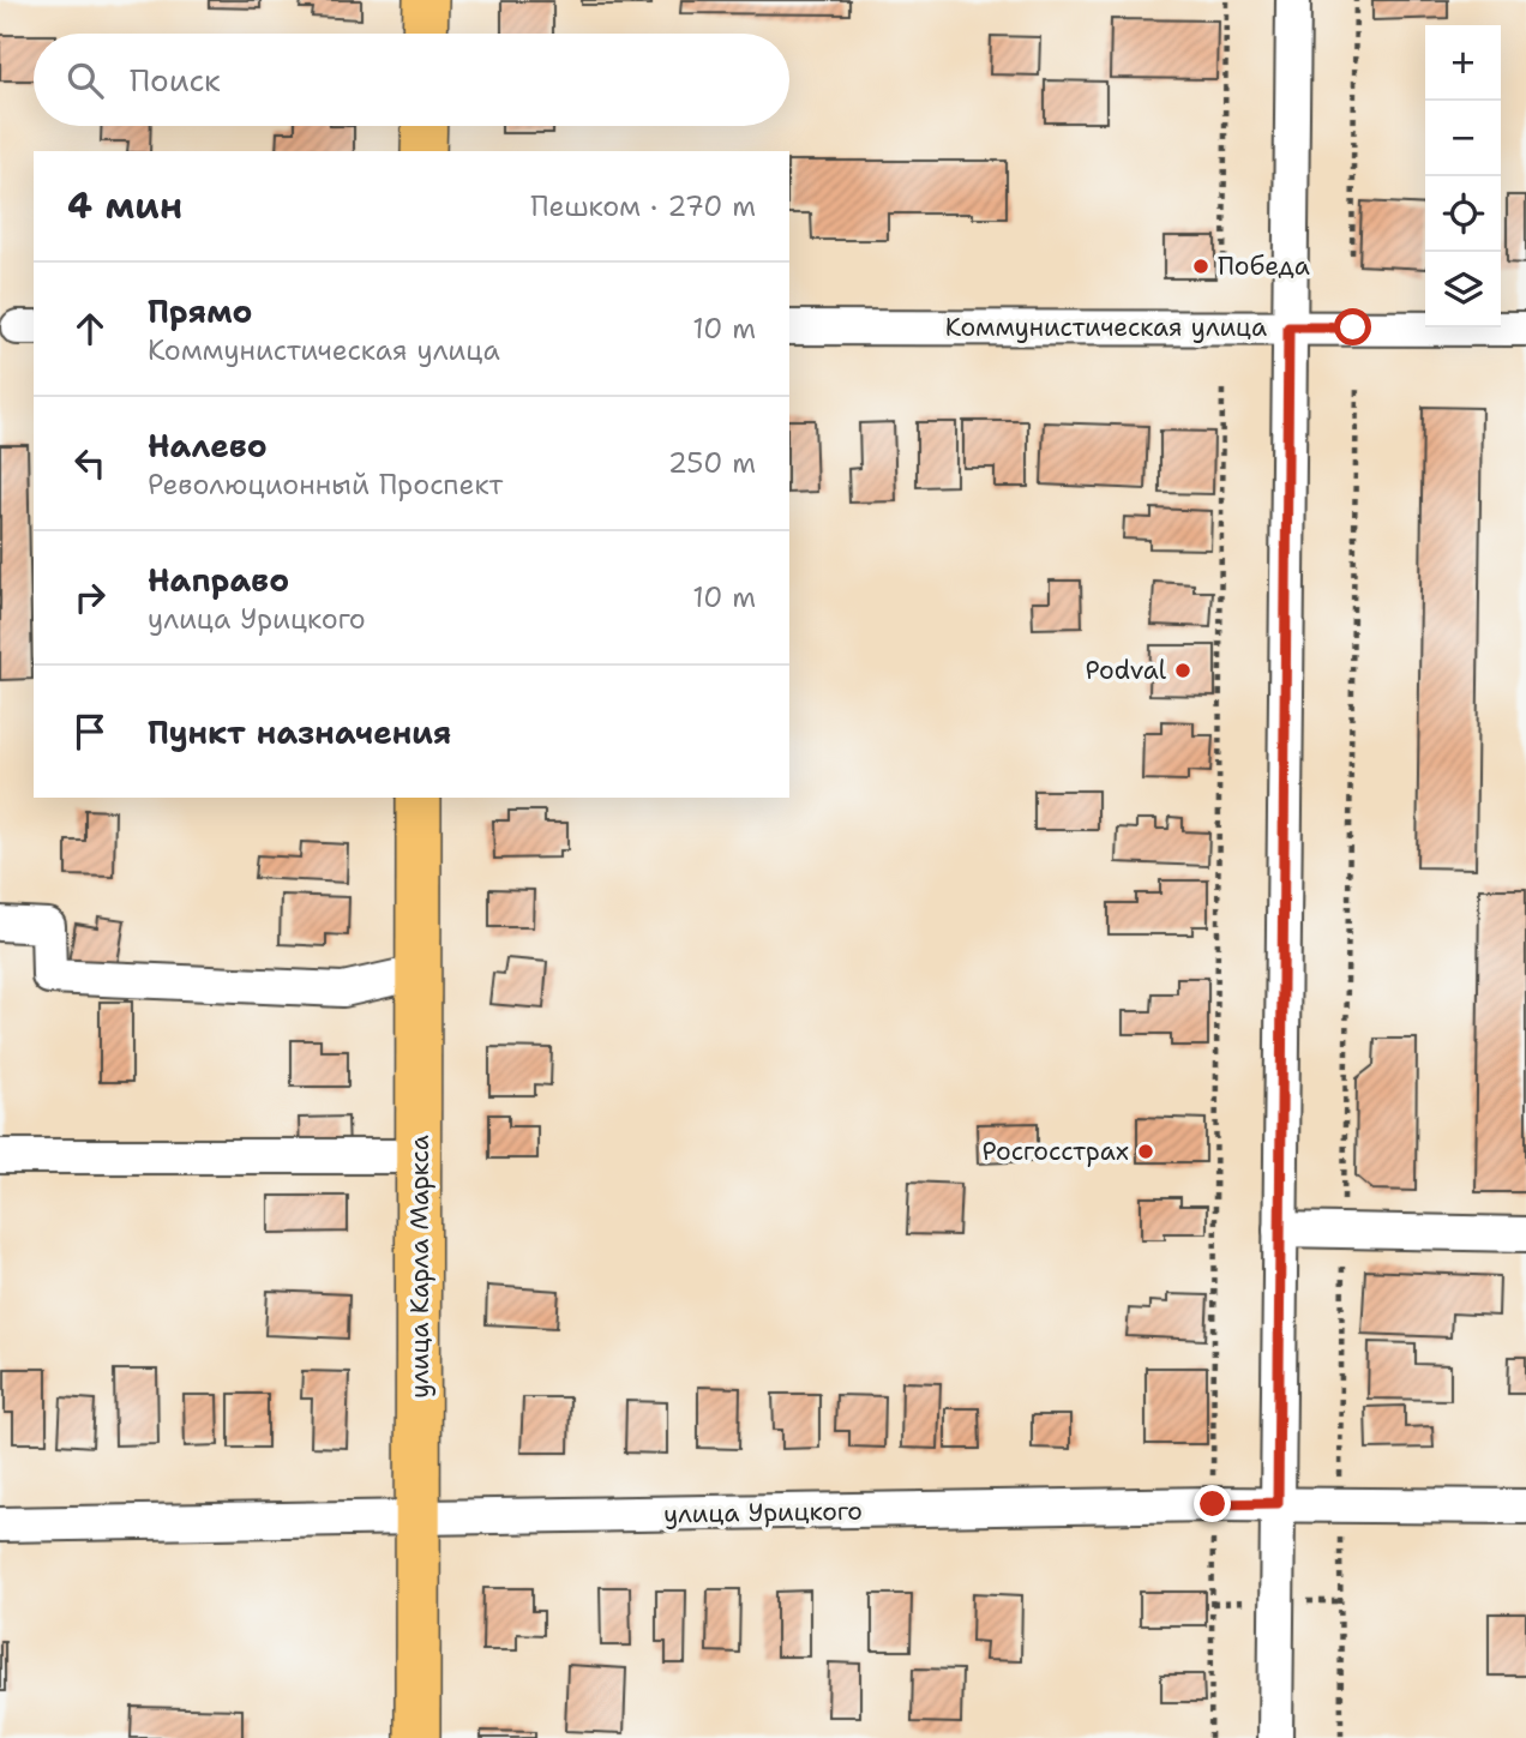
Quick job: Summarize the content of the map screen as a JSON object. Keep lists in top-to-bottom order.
{
  "streets": {
    "main road": ["улица Карла Маркса"],
    "street": ["Коммунистическая улица", "улица Урицкого"]
  },
  "crossings": [
    ["улица Карла Маркса", "улица Урицкого"]
  ],
  "places": ["Победа", "Podval", "Росгосстрах"],
  "page": {
    "map_buttons": ["+", "−"],
    "search": "Поиск",
    "heading": ["4 мин", "Пешком · 270 m"],
    "list": [
      ["Прямо", "Коммунистическая улица", "10 m"],
      ["Налево", "Революционный Проспект", "250 m"],
      ["Направо", "улица Урицкого", "10 m"],
      "Пункт назначения"
    ]
  }
}
